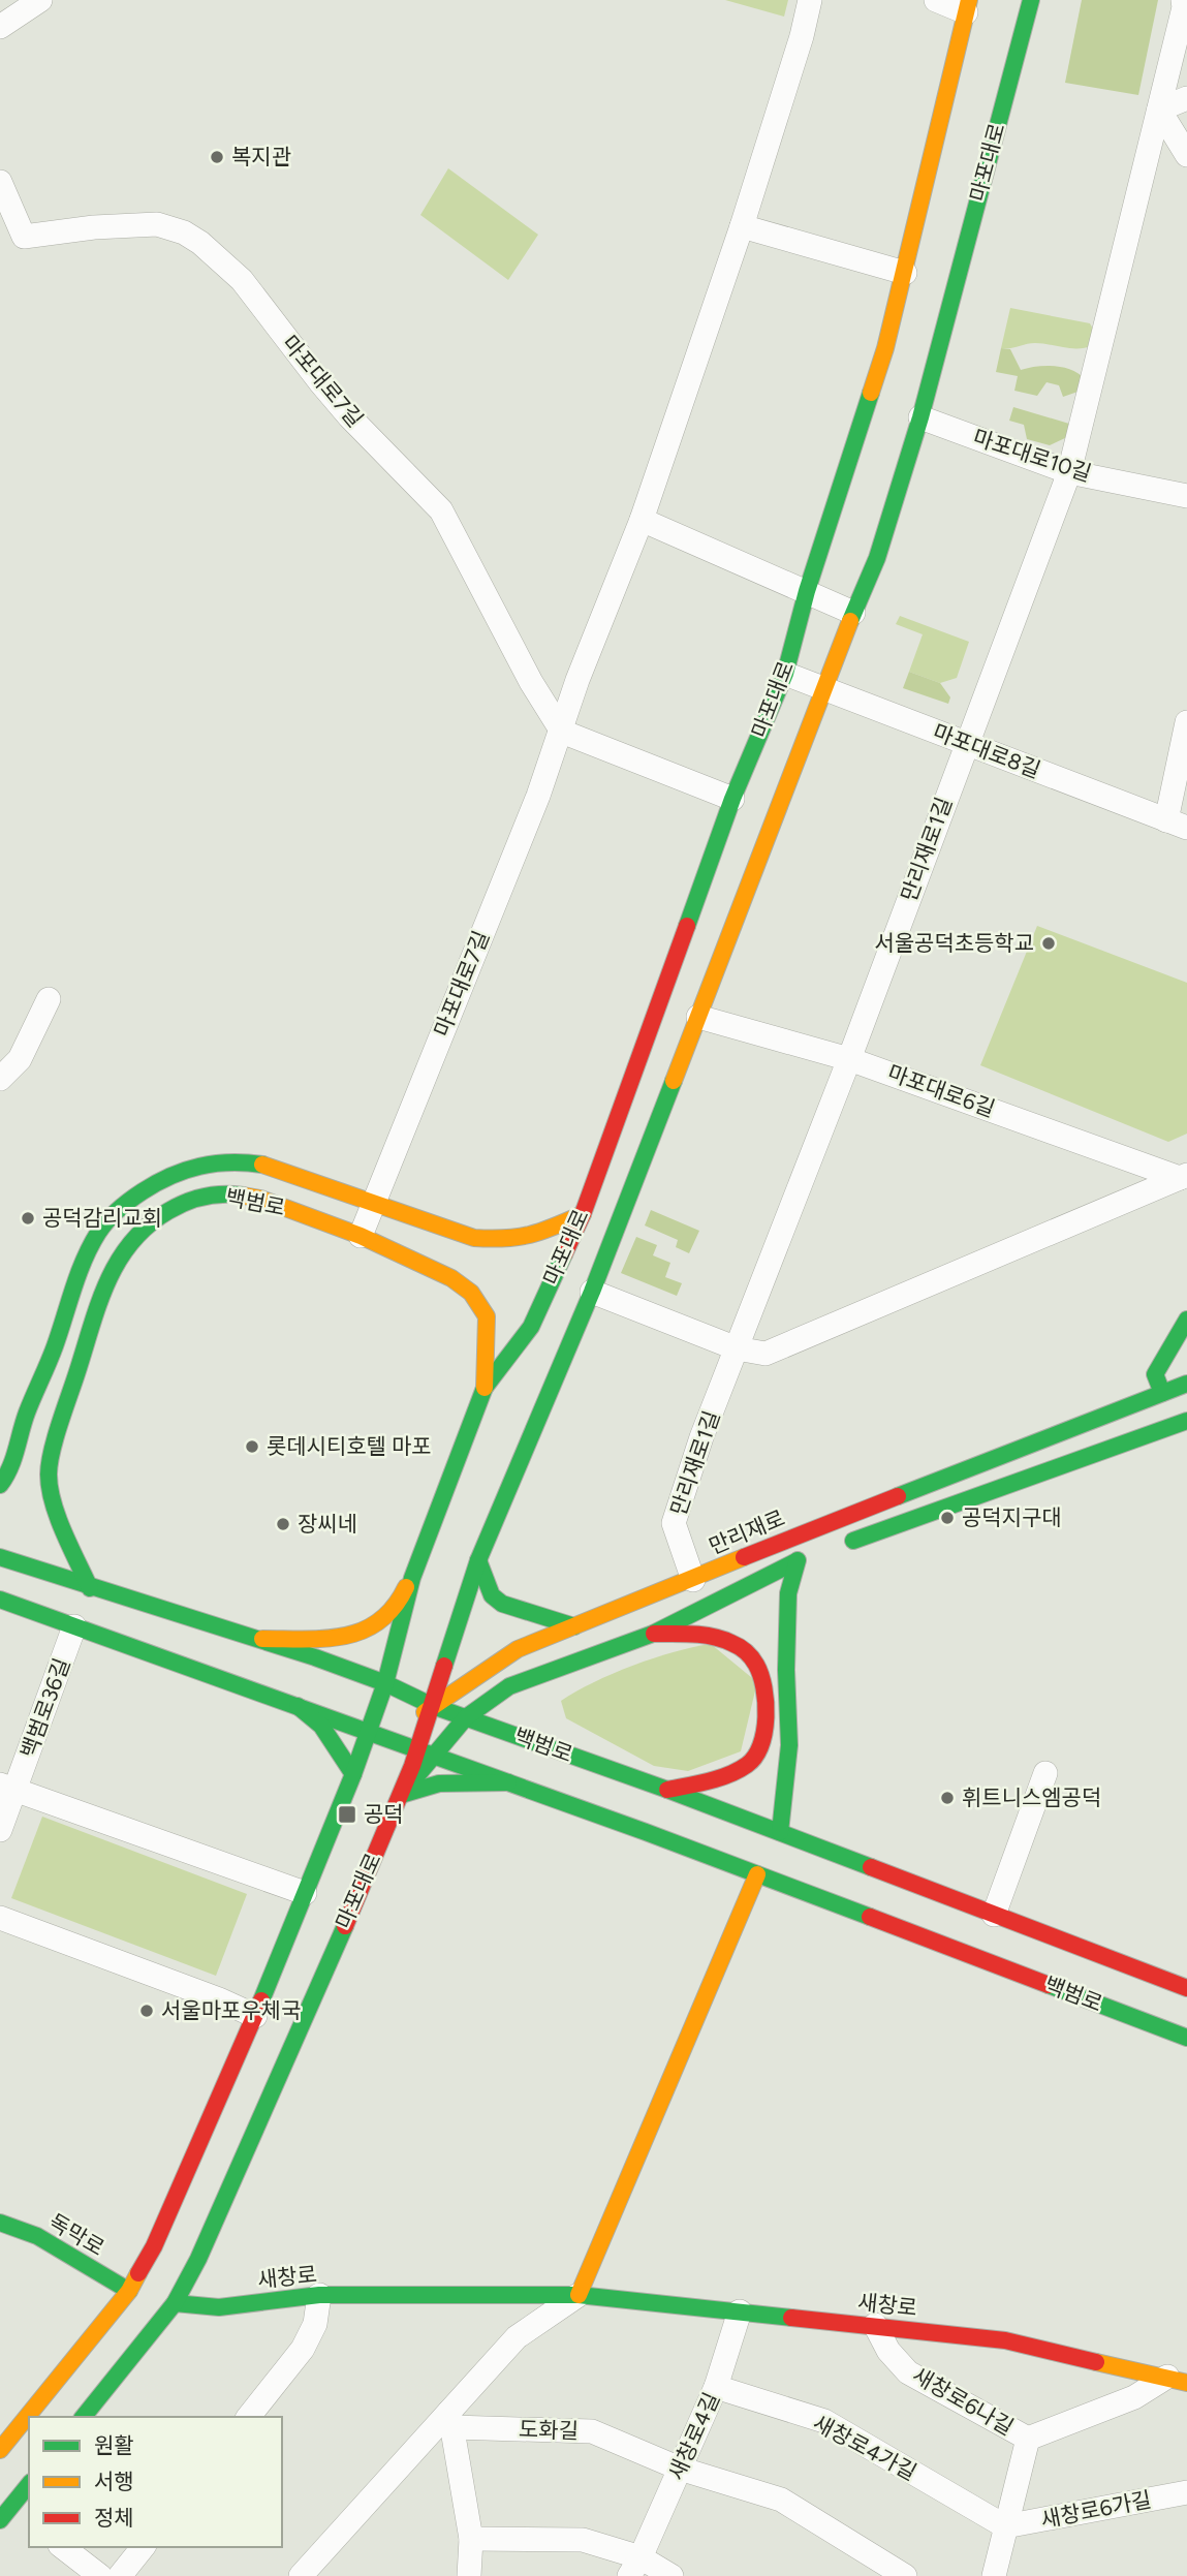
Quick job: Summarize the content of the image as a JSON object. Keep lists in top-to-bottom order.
{
  "streets": {
    "main road": [
      "마포대로",
      "백범로",
      "만리재로",
      "독막로",
      "새창로"
    ],
    "street": [
      "마포대로7길",
      "마포대로10길",
      "마포대로8길",
      "만리재로1길",
      "마포대로6길",
      "백범로36길",
      "새창로6나길",
      "도화길",
      "새창로4길",
      "새창로4가길",
      "새창로6가길"
    ]
  },
  "crossings": [
    ["마포대로", "마포대로10길"],
    ["마포대로", "마포대로8길"],
    ["마포대로", "만리재로1길"],
    ["마포대로", "마포대로6길"],
    ["마포대로", "백범로"],
    ["마포대로", "만리재로"],
    ["마포대로", "독막로"],
    ["마포대로", "새창로"],
    ["마포대로7길", "백범로"],
    ["마포대로10길", "만리재로1길"],
    ["마포대로8길", "만리재로1길"],
    ["만리재로1길", "마포대로6길"],
    ["만리재로1길", "만리재로"],
    ["백범로", "만리재로"],
    ["백범로", "백범로36길"],
    ["새창로", "새창로6나길"],
    ["새창로", "새창로4길"],
    ["새창로6나길", "새창로4가길"],
    ["새창로6나길", "새창로6가길"],
    ["도화길", "새창로4길"],
    ["새창로4길", "새창로4가길"],
    ["새창로4가길", "새창로6가길"]
  ],
  "places": {
    "other": [
      "복지관",
      "서울공덕초등학교",
      "공덕감리교회",
      "롯데시티호텔 마포",
      "공덕지구대",
      "장씨네",
      "휘트니스엠공덕",
      "서울마포우체국"
    ],
    "transit": ["공덕"]
  },
  "legend": ["원활", "서행", "정체"]
}
